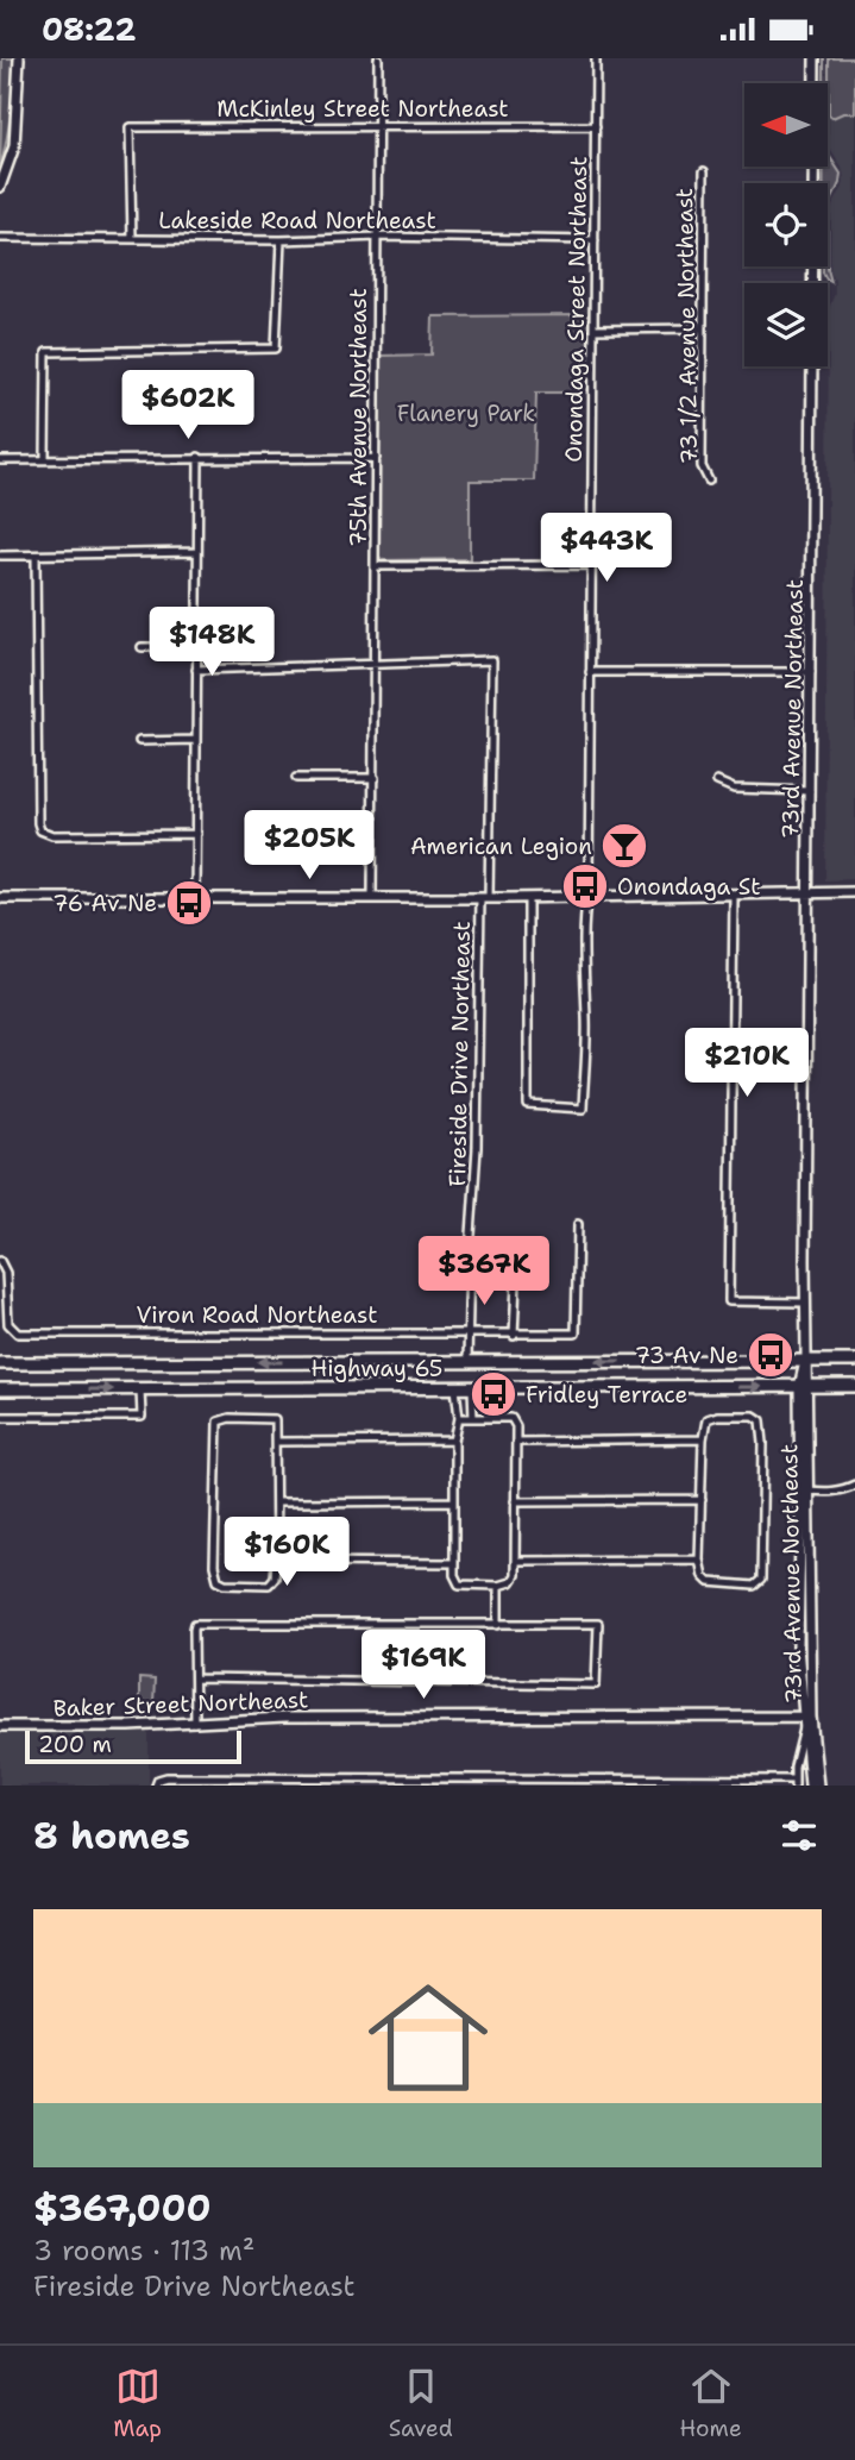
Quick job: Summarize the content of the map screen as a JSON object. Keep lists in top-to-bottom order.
{
  "streets": {
    "highway": ["Highway 65"],
    "street": [
      "McKinley Street Northeast",
      "Lakeside Road Northeast",
      "Onondaga Street Northeast",
      "73 1/2 Avenue Northeast",
      "75th Avenue Northeast",
      "73rd Avenue Northeast",
      "Fireside Drive Northeast",
      "Viron Road Northeast",
      "Baker Street Northeast"
    ]
  },
  "crossings": [
    ["McKinley Street Northeast", "Lakeside Road Northeast"],
    ["McKinley Street Northeast", "Onondaga Street Northeast"],
    ["McKinley Street Northeast", "75th Avenue Northeast"],
    ["Lakeside Road Northeast", "Onondaga Street Northeast"],
    ["Lakeside Road Northeast", "75th Avenue Northeast"],
    ["75th Avenue Northeast", "Fireside Drive Northeast"],
    ["73rd Avenue Northeast", "Highway 65"],
    ["73rd Avenue Northeast", "Baker Street Northeast"],
    ["Fireside Drive Northeast", "Viron Road Northeast"],
    ["Fireside Drive Northeast", "Highway 65"]
  ],
  "parks": ["Flanery Park"],
  "places": {
    "bar": ["American Legion"],
    "bus stop": [
      "Onondaga St",
      "76 Av Ne",
      "73 Av Ne",
      "Fridley Terrace"
    ]
  },
  "scale_bar": "200 m",
  "north": "left",
  "page": {
    "status": "08:22",
    "price": [
      "$602K",
      "$443K",
      "$148K",
      "$205K",
      "$210K",
      "$367K",
      "$160K",
      "$169K"
    ],
    "scale": "200 m",
    "heading": "8 homes",
    "list": [
      {
        "name": "$367,000",
        "note": "3 rooms · 113 m² · Fireside Drive Northeast"
      }
    ],
    "tabs": ["Map", "Saved", "Home"]
  }
}
